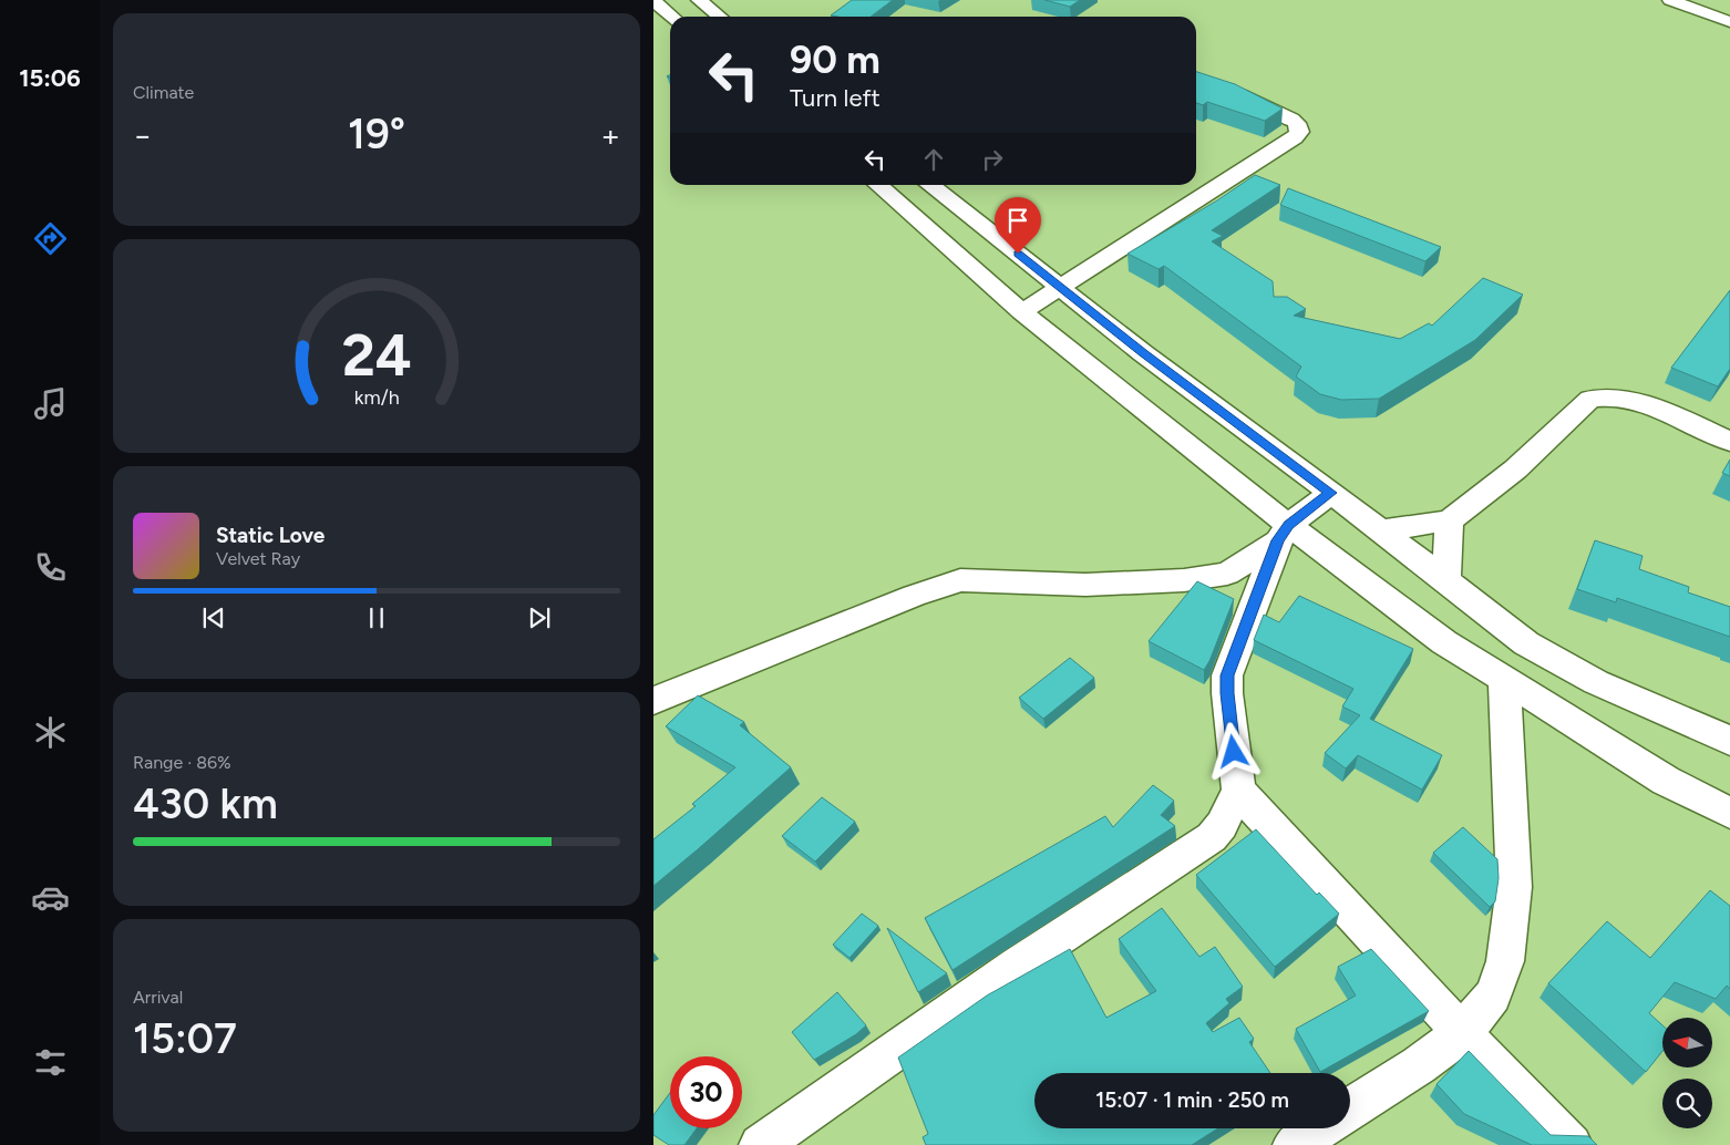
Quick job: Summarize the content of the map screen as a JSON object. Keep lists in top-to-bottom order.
{
  "north": "left",
  "page": {
    "tabs": "15:06",
    "tile": [
      "Climate",
      ["Range · 86%", "430 km"],
      ["Arrival", "15:07"]
    ],
    "turn": ["90 m", "Turn left"],
    "heat": ["−", "19°", "+"],
    "song": ["Static Love", "Velvet Ray"],
    "limit": "30",
    "trip": "15:07 · 1 min · 250 m",
    "gauge": ["24", "km/h"]
  }
}
